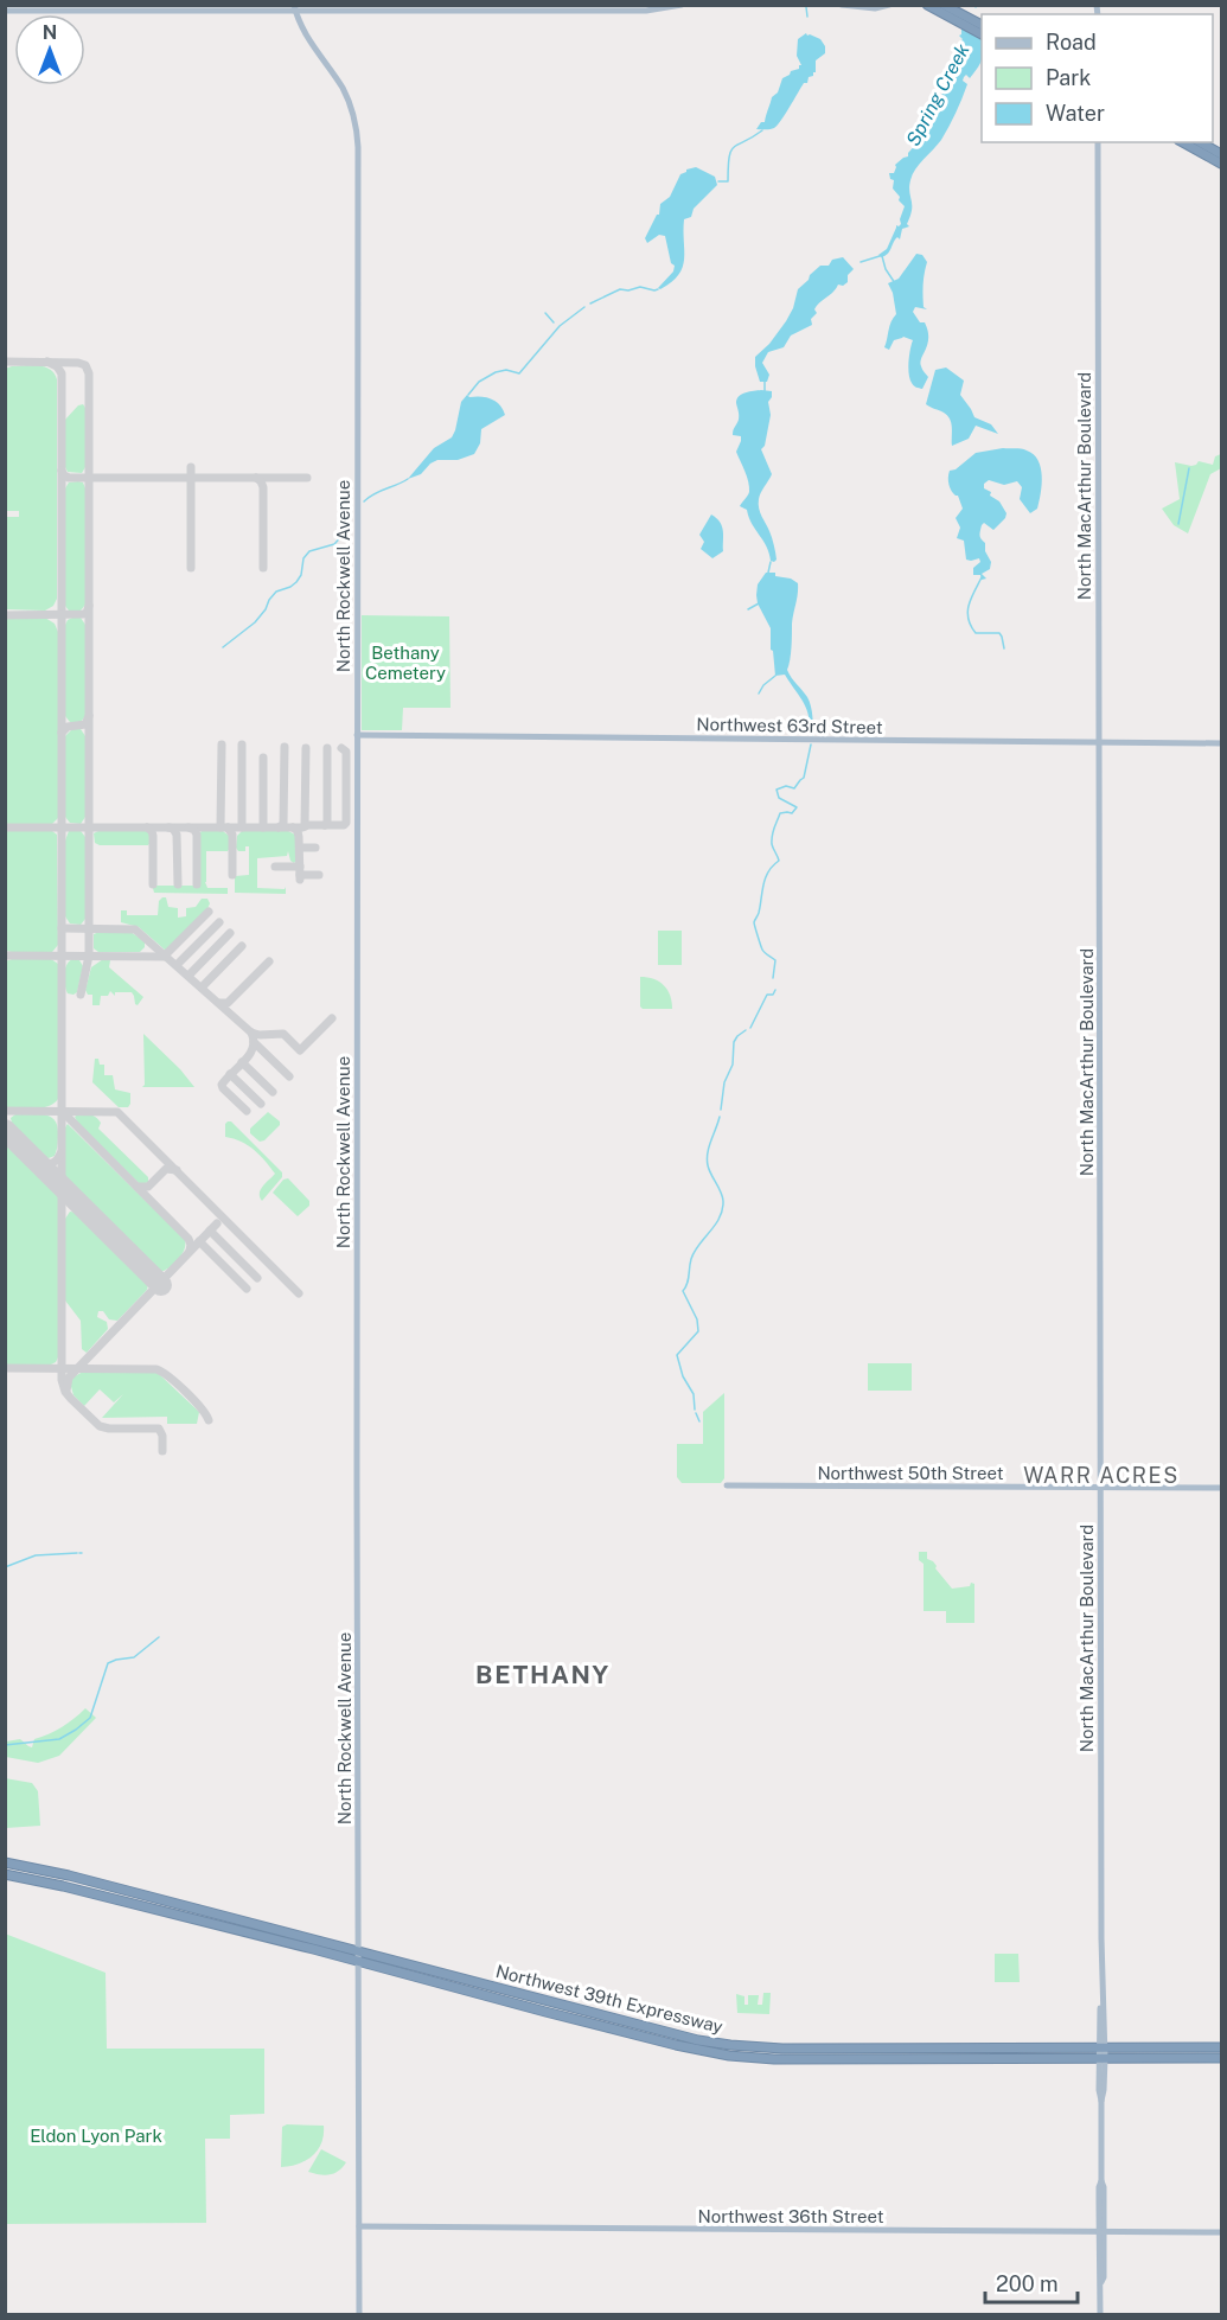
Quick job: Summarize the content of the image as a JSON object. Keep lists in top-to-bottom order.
{
  "streets": {
    "highway": ["Northwest 39th Expressway"],
    "main road": [
      "North MacArthur Boulevard",
      "North Rockwell Avenue",
      "Northwest 63rd Street",
      "Northwest 50th Street",
      "Northwest 36th Street"
    ]
  },
  "crossings": [
    ["North MacArthur Boulevard", "Northwest 63rd Street"],
    ["North MacArthur Boulevard", "Northwest 50th Street"],
    ["North MacArthur Boulevard", "Northwest 39th Expressway"],
    ["North MacArthur Boulevard", "Northwest 36th Street"],
    ["North Rockwell Avenue", "Northwest 63rd Street"],
    ["North Rockwell Avenue", "Northwest 39th Expressway"],
    ["North Rockwell Avenue", "Northwest 36th Street"]
  ],
  "districts": ["WARR ACRES", "BETHANY"],
  "water": ["Spring Creek"],
  "parks": ["Bethany Cemetery", "Eldon Lyon Park"],
  "legend": ["Road", "Park", "Water"],
  "scale_bar": "200 m",
  "north": "top"
}
